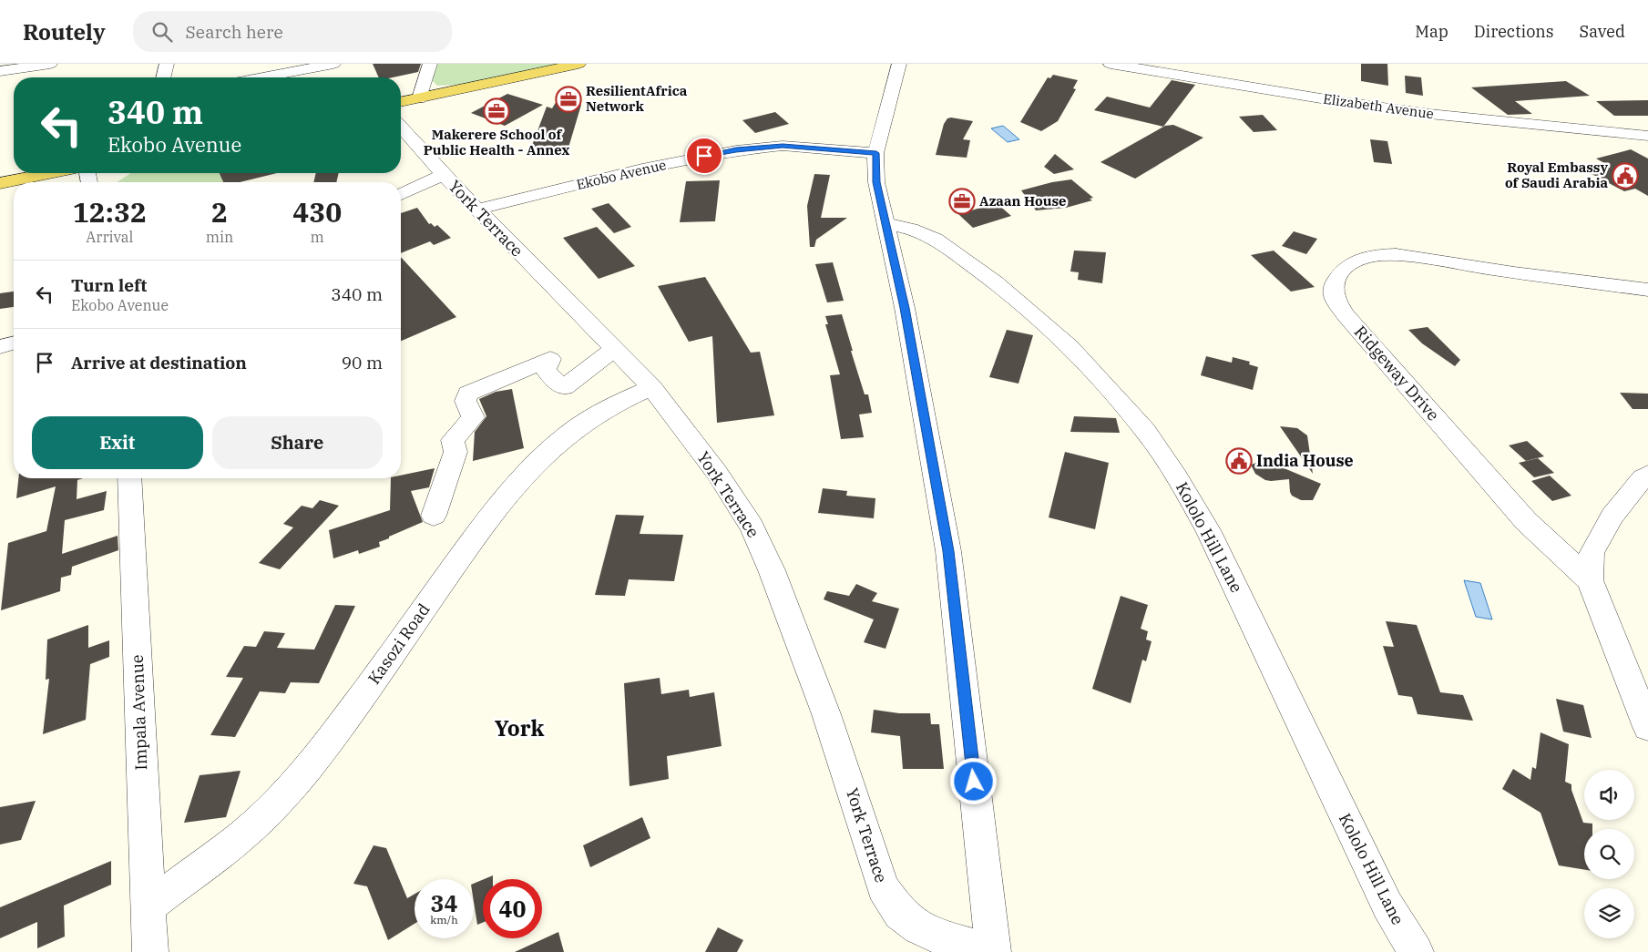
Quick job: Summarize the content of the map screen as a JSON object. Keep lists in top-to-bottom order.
{
  "streets": {
    "street": [
      "Elizabeth Avenue",
      "Ekobo Avenue",
      "York Terrace",
      "Ridgeway Drive",
      "Kololo Hill Lane",
      "Kasozi Road",
      "Impala Avenue"
    ]
  },
  "crossings": [
    ["Ekobo Avenue", "York Terrace"],
    ["York Terrace", "Kasozi Road"],
    ["Kasozi Road", "Impala Avenue"]
  ],
  "districts": ["York"],
  "places": {
    "office": ["ResilientAfrica Network", "Makerere School of Public Health - Annex", "Azaan House"],
    "public building": ["Royal Embassy of Saudi Arabia", "India House"]
  },
  "page": {
    "header": "Routely",
    "search": "Search here",
    "nav": ["Map", "Directions", "Saved"],
    "turn": ["340 m", "Ekobo Avenue"],
    "eta": [
      "12:32",
      "Arrival",
      "2",
      "min",
      "430",
      "m"
    ],
    "list": [
      {
        "name": "Turn left",
        "note": "Ekobo Avenue",
        "value": "340 m"
      },
      {
        "name": "Arrive at destination",
        "value": "90 m"
      }
    ],
    "buttons": ["Exit", "Share"],
    "speed": "34 km/h",
    "limit": "40"
  }
}
